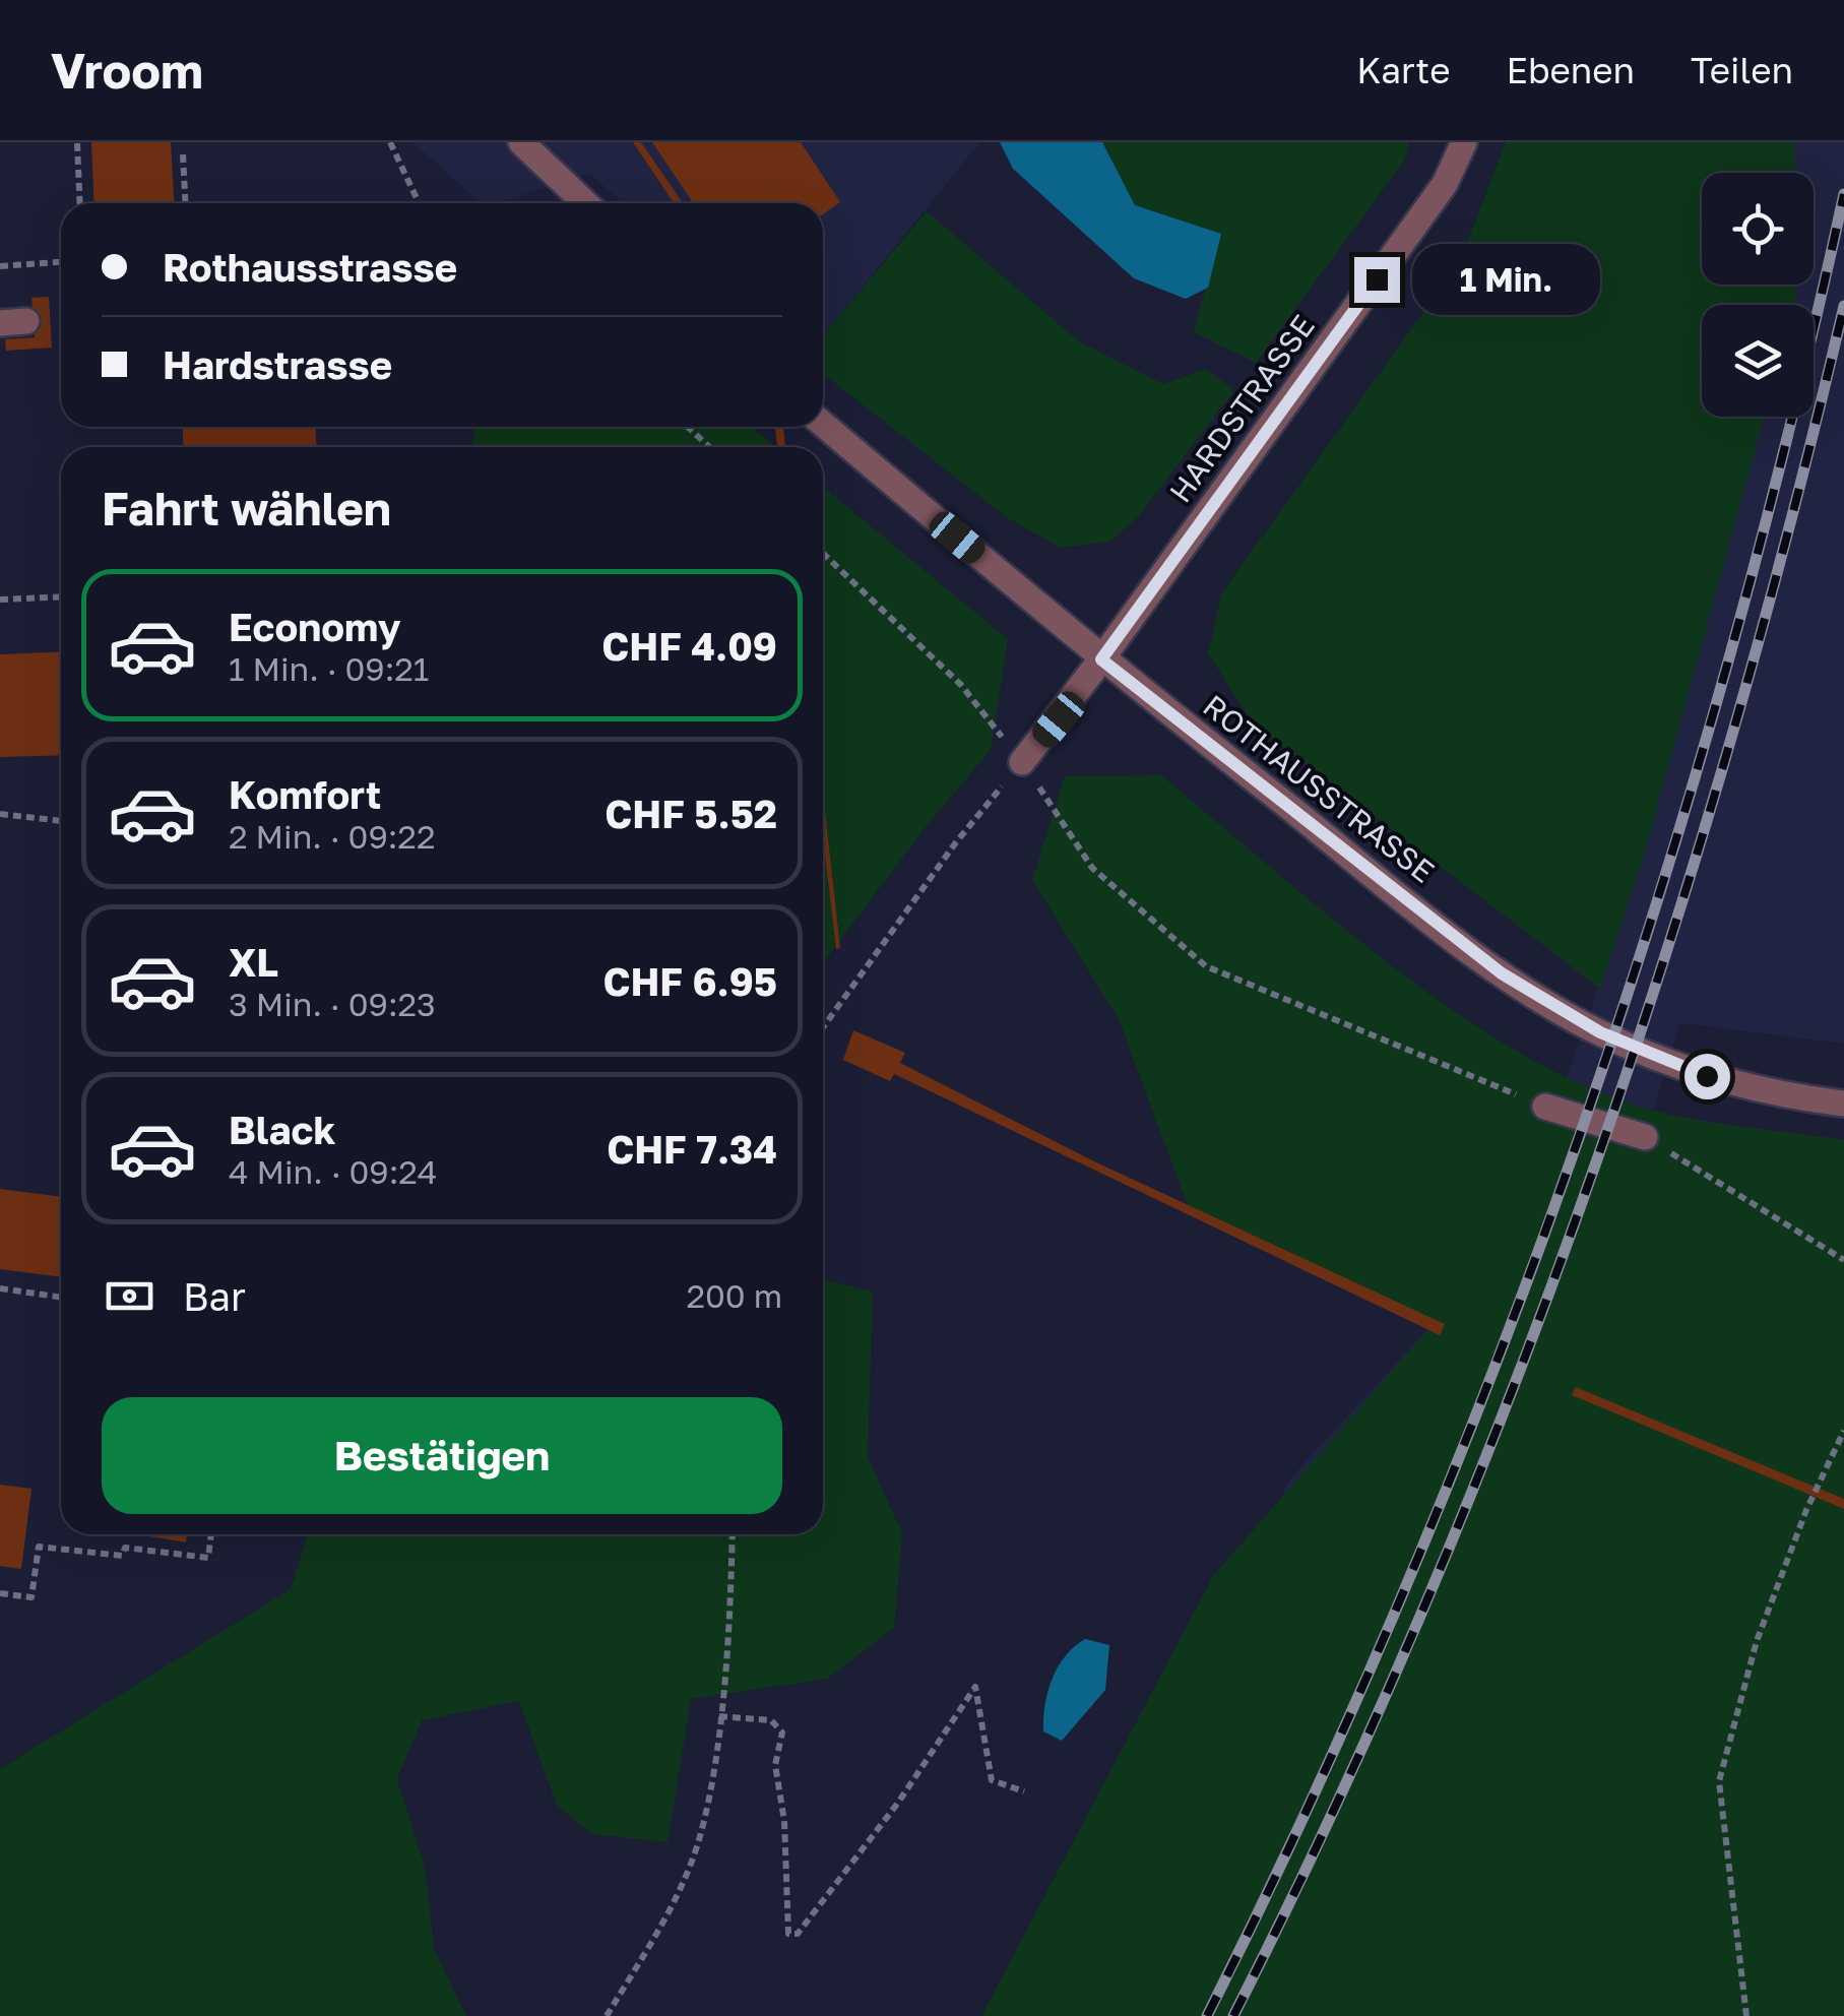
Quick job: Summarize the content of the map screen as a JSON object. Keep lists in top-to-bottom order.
{
  "streets": {
    "street": ["HARDSTRASSE", "ROTHAUSSTRASSE"]
  },
  "crossings": [
    ["HARDSTRASSE", "ROTHAUSSTRASSE"]
  ],
  "page": {
    "header": "Vroom",
    "nav": ["Karte", "Ebenen", "Teilen"],
    "banner": ["Rothausstrasse", "Hardstrasse"],
    "bubble": "1 Min.",
    "heading": "Fahrt wählen",
    "list": [
      {
        "name": "Economy",
        "note": "1 Min. · 09:21",
        "value": "CHF 4.09"
      },
      {
        "name": "Komfort",
        "note": "2 Min. · 09:22",
        "value": "CHF 5.52"
      },
      {
        "name": "XL",
        "note": "3 Min. · 09:23",
        "value": "CHF 6.95"
      },
      {
        "name": "Black",
        "note": "4 Min. · 09:24",
        "value": "CHF 7.34"
      }
    ],
    "pay": ["Bar", "200 m"],
    "buttons": "Bestätigen"
  }
}
